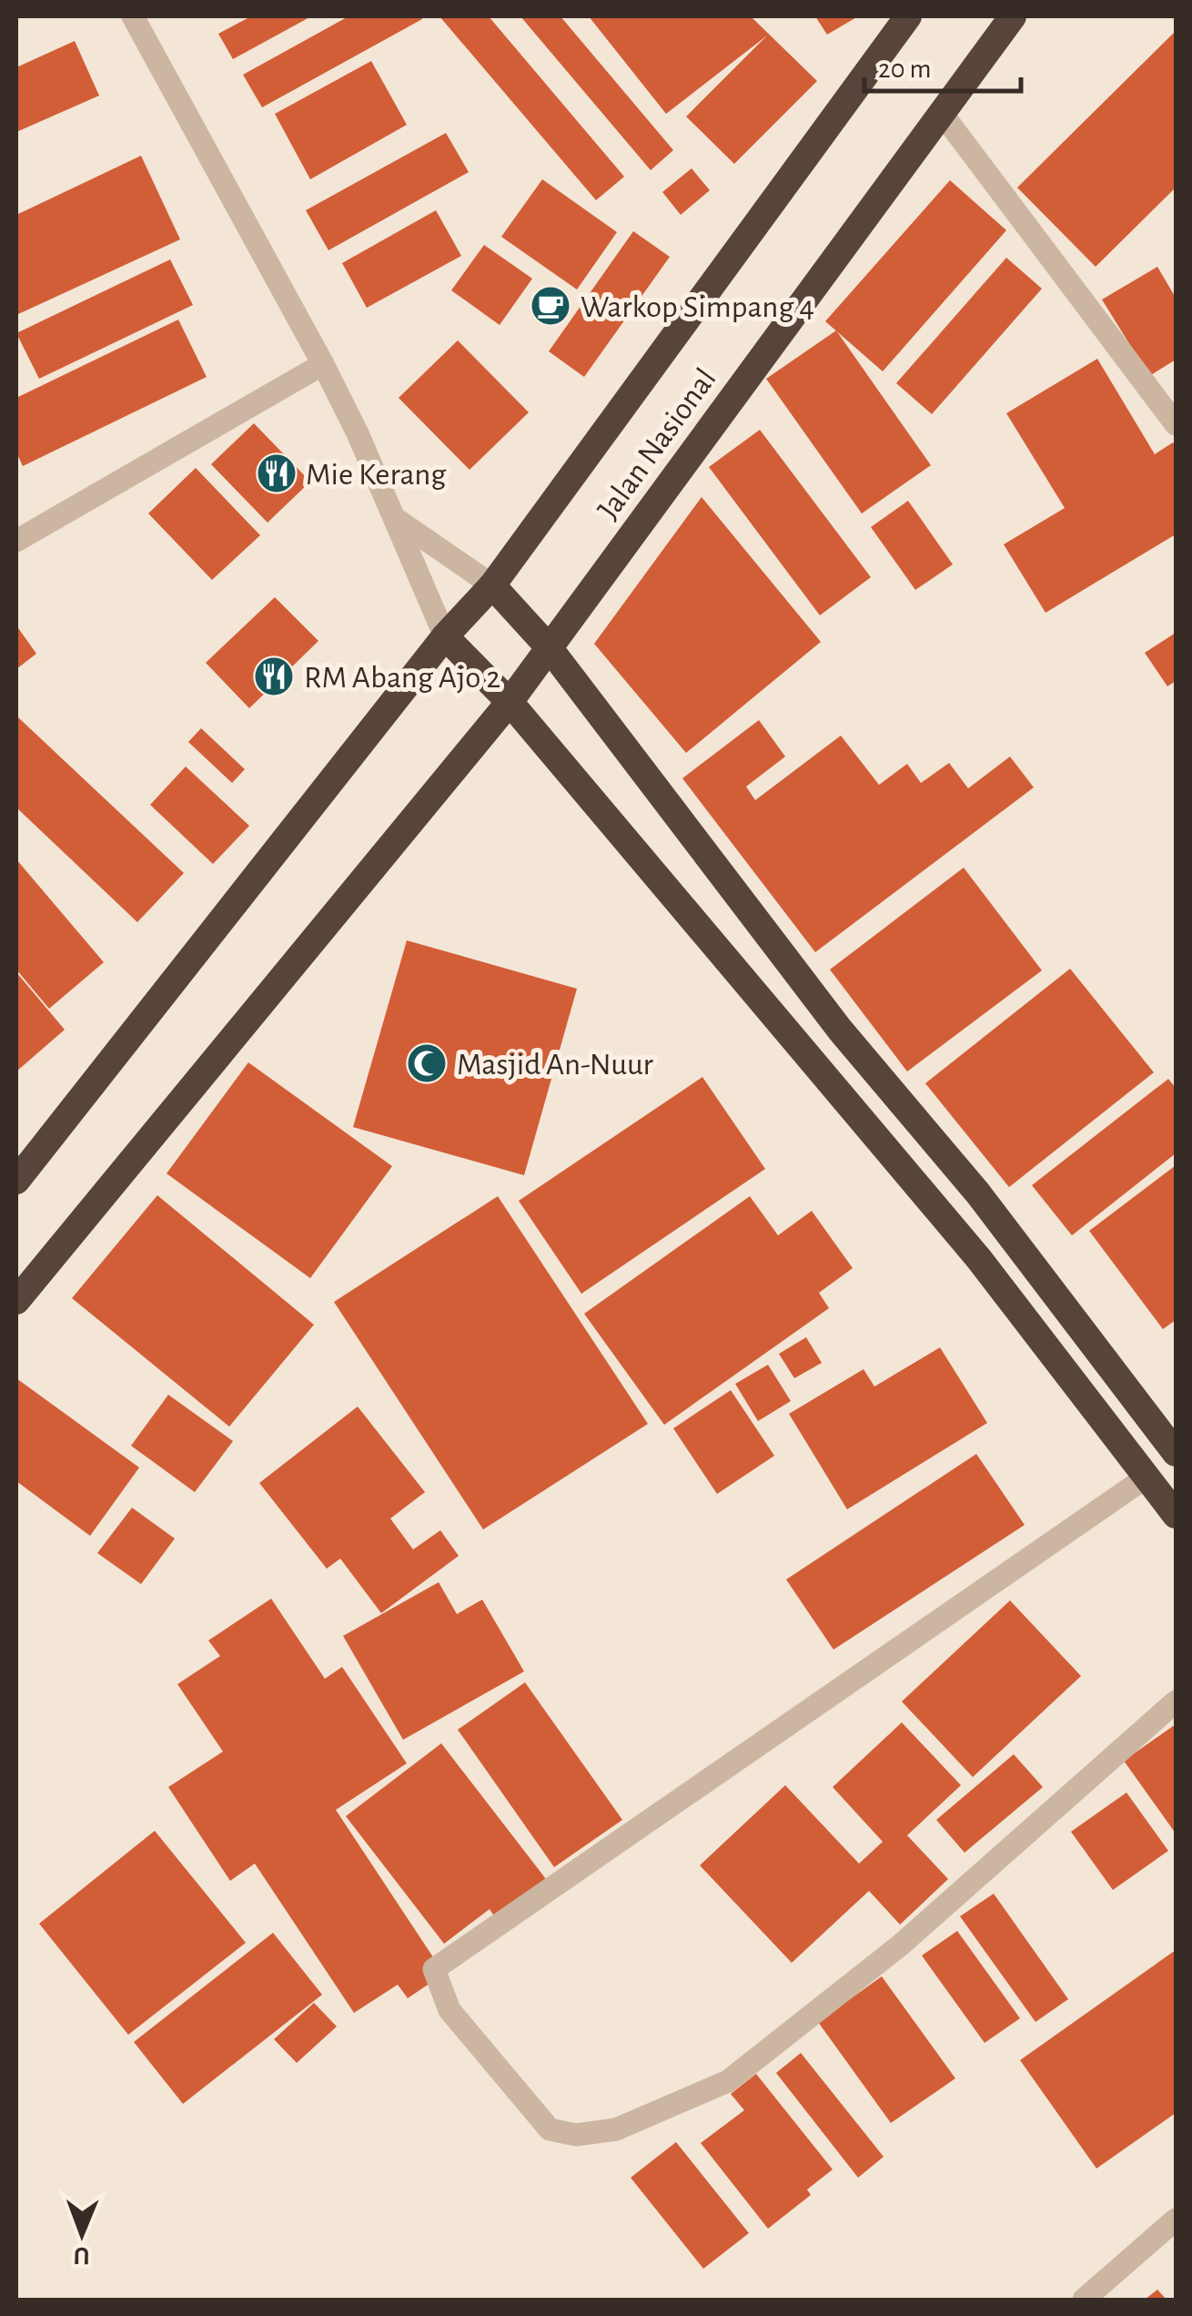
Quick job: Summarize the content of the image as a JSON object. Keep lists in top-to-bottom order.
{
  "streets": {
    "highway": ["Jalan Nasional"]
  },
  "places": {
    "cafe": ["Warkop Simpang 4"],
    "restaurant": ["Mie Kerang", "RM Abang Ajo 2"],
    "mosque": ["Masjid An-Nuur"]
  },
  "scale_bar": "20 m",
  "north": "bottom"
}
